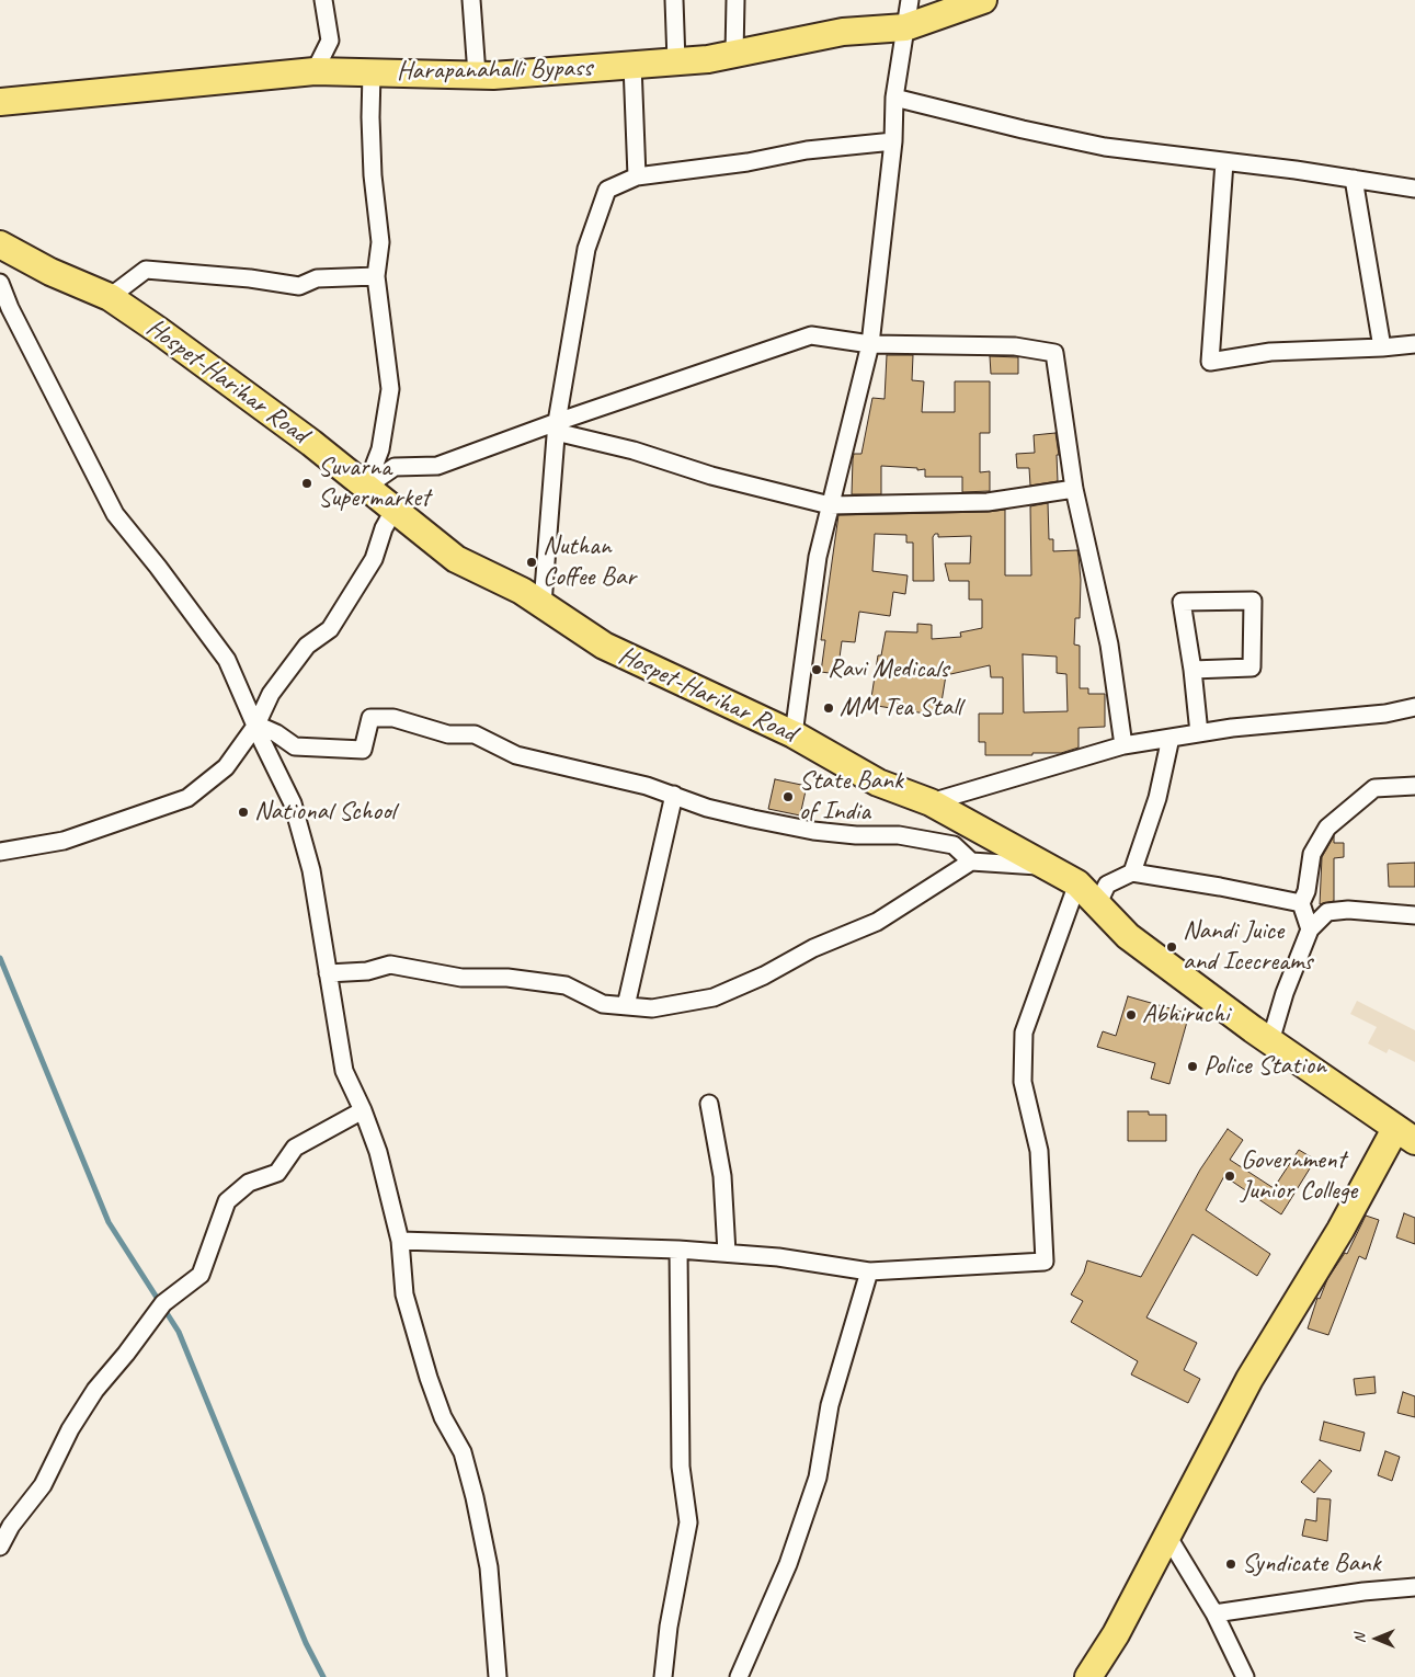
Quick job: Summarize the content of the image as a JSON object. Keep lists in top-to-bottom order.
{
  "streets": {
    "main road": ["Harapanahalli Bypass", "Hospet-Harihar Road"]
  },
  "places": [
    "Suvarna Supermarket",
    "Nuthan Coffee Bar",
    "Ravi Medicals",
    "MM Tea Stall",
    "State Bank of India",
    "National School",
    "Nandi Juice and Icecreams",
    "Abhiruchi",
    "Police Station",
    "Government Junior College",
    "Syndicate Bank"
  ],
  "north": "left"
}
